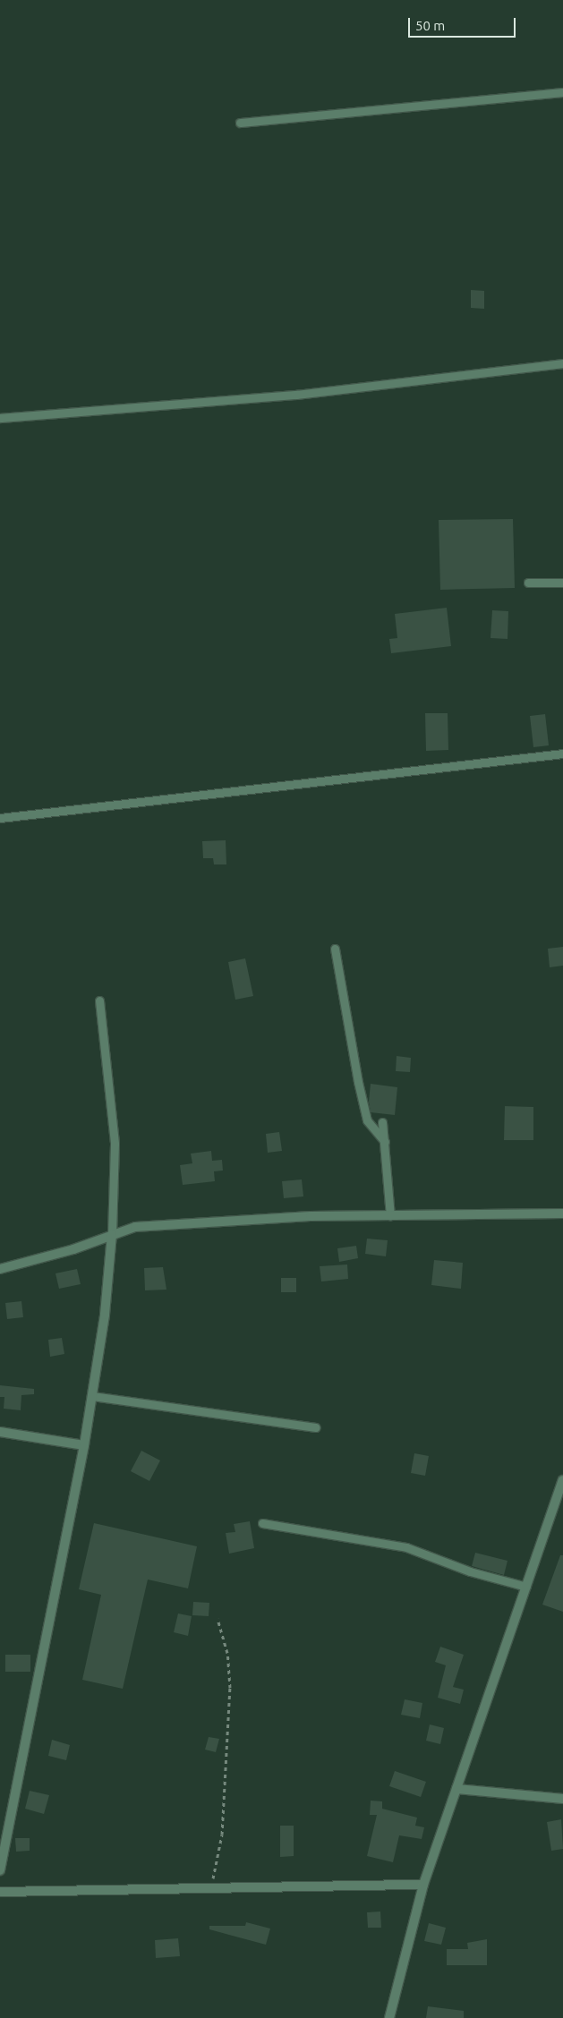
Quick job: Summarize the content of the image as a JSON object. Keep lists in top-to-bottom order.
{
  "scale_bar": "50 m"
}
